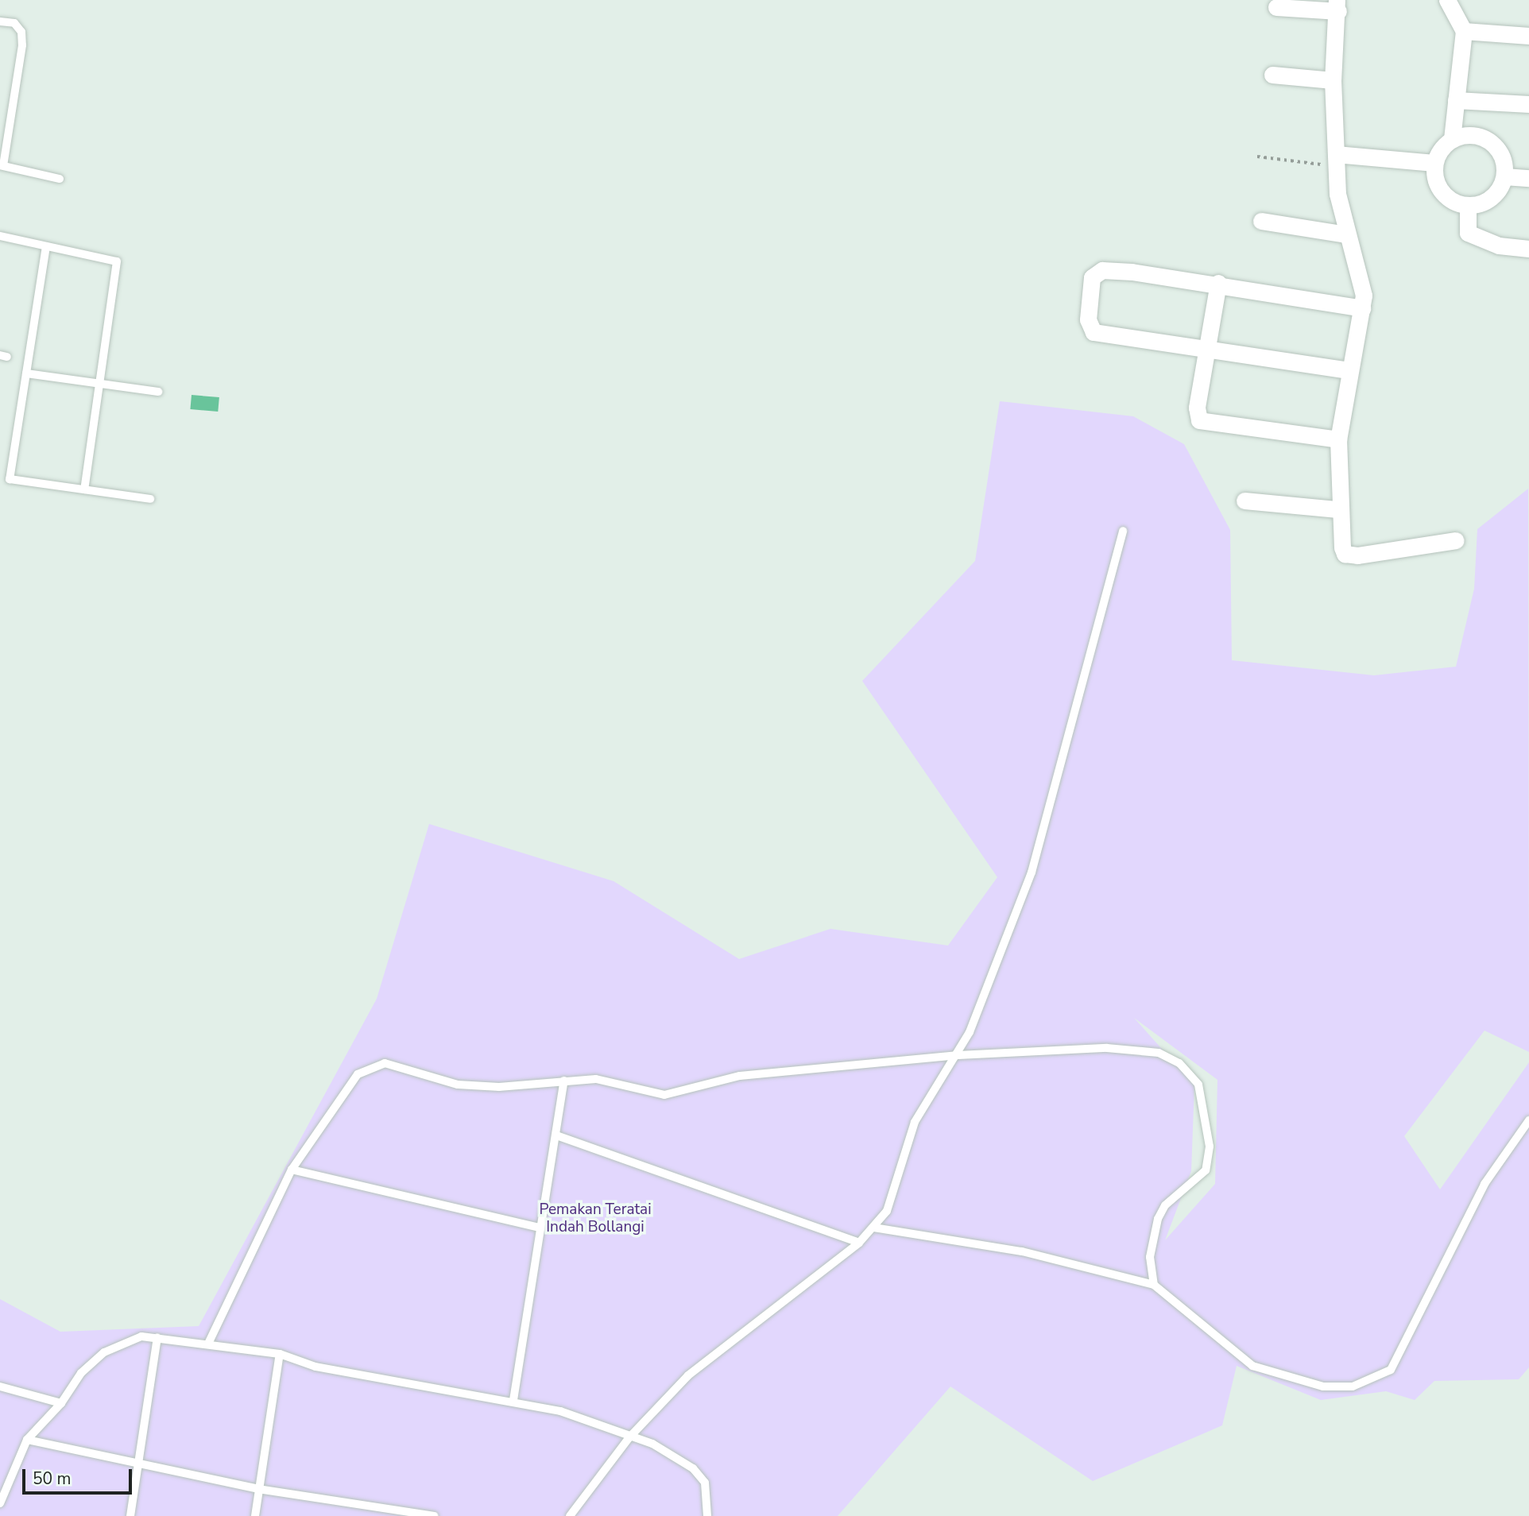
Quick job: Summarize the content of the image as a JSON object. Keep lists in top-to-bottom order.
{
  "parks": ["Pemakan Teratai Indah Bollangi"],
  "scale_bar": "50 m"
}
